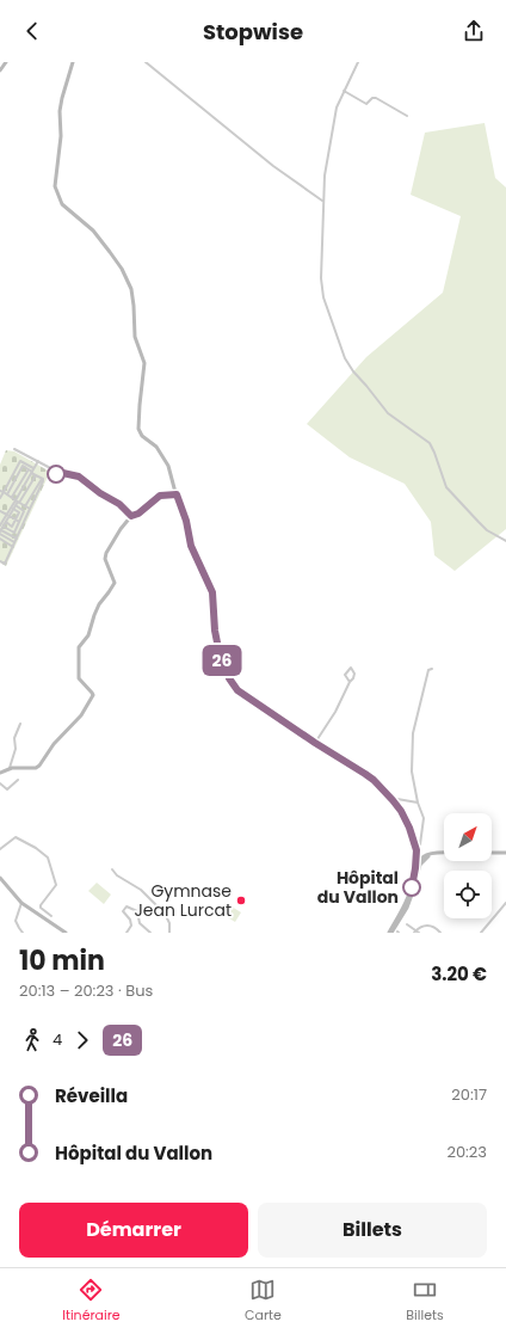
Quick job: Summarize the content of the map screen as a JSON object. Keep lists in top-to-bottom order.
{
  "places": ["Hôpital du Vallon", "Gymnase Jean Lurcat"],
  "lines": ["bus line 26"],
  "north": "top right",
  "page": {
    "header": "Stopwise",
    "on_map": "26",
    "heading": ["10 min", "20:13 – 20:23 · Bus", "3.20 €"],
    "legs": ["4", "26"],
    "list": [
      {
        "name": "Réveilla",
        "value": "20:17"
      },
      {
        "name": "Hôpital du Vallon",
        "value": "20:23"
      }
    ],
    "buttons": ["Démarrer", "Billets"],
    "tabs": ["Itinéraire", "Carte", "Billets"]
  }
}
